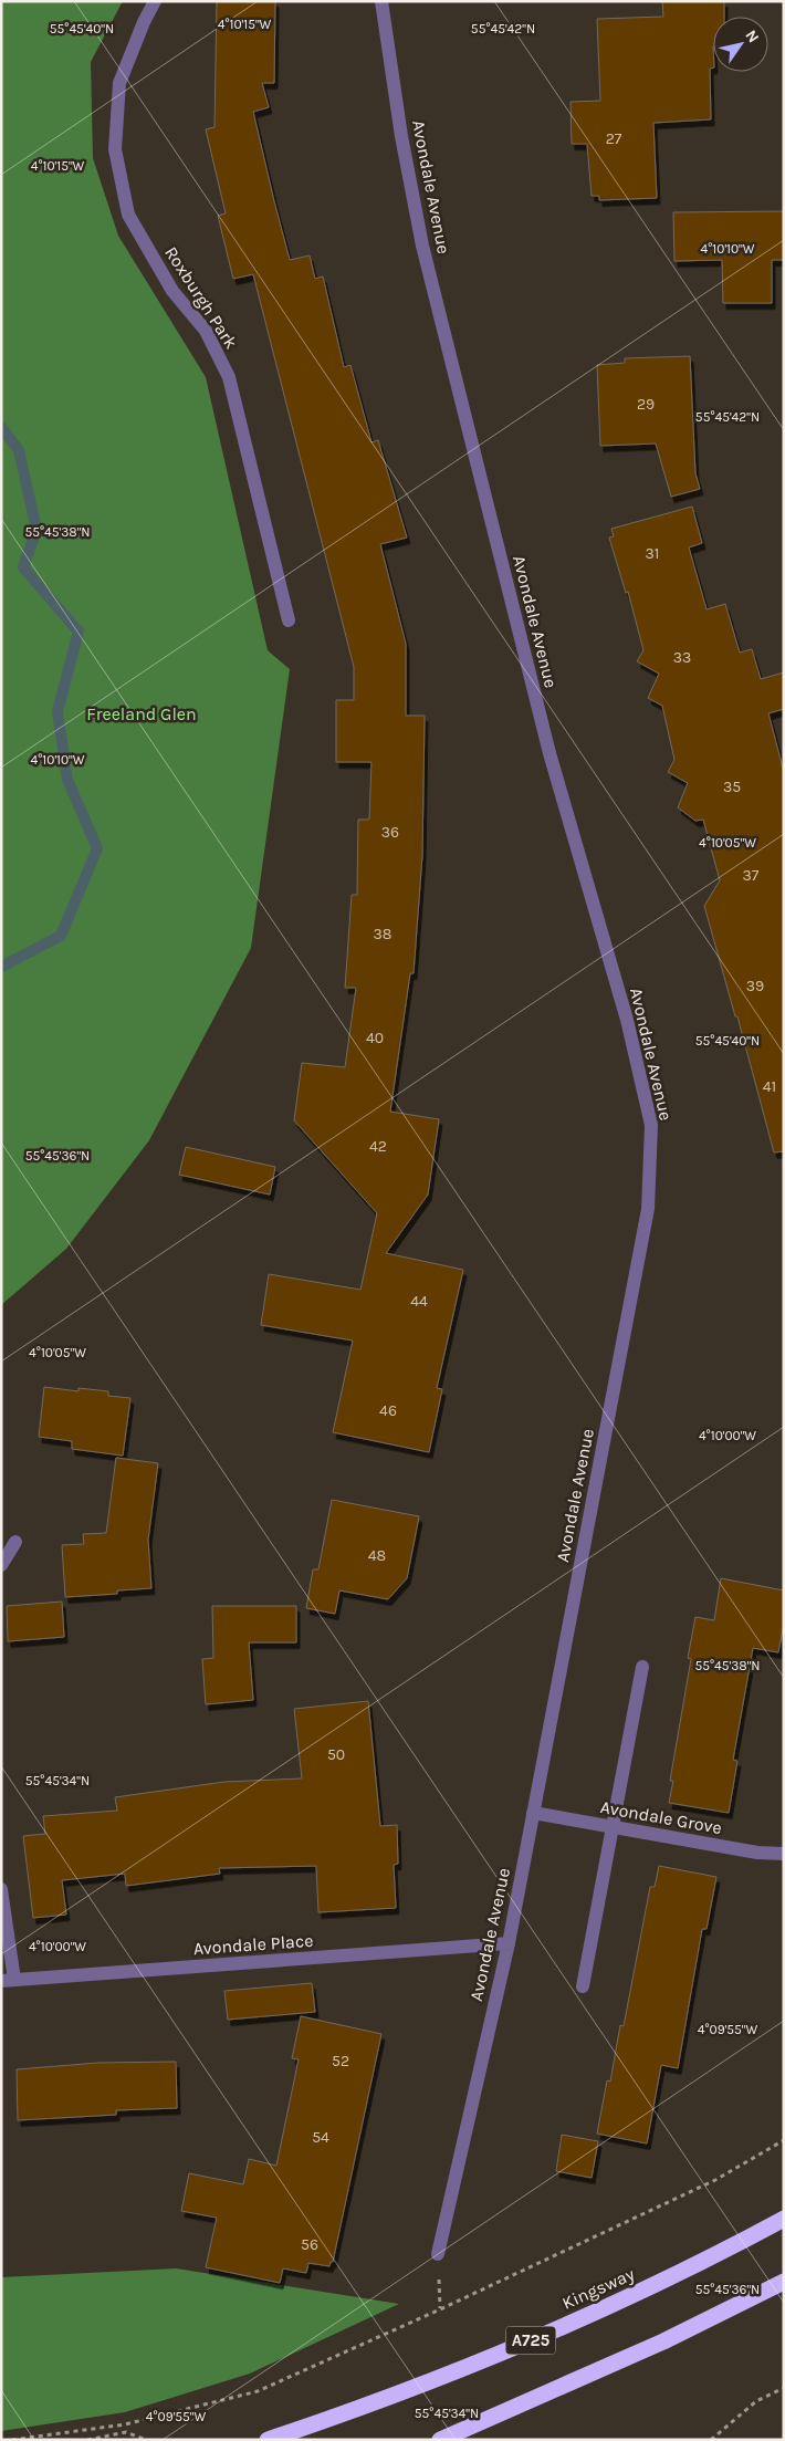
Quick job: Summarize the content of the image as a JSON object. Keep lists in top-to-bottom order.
{
  "streets": {
    "highway": ["Kingsway", "A725"],
    "street": [
      "Avondale Avenue",
      "Roxburgh Park",
      "Avondale Grove",
      "Avondale Place"
    ]
  },
  "crossings": [
    ["Avondale Avenue", "Avondale Grove"],
    ["Avondale Avenue", "Avondale Place"]
  ],
  "parks": ["Freeland Glen"],
  "house_numbers": [
    "27",
    "29",
    "31",
    "33",
    "35",
    "36",
    "37",
    "38",
    "39",
    "40",
    "41",
    "42",
    "44",
    "46",
    "48",
    "50",
    "52",
    "54",
    "56"
  ],
  "north": "top right",
  "coordinates": [
    "4°10'15\"W",
    "55°45'42\"N",
    "55°45'40\"N",
    "4°10'10\"W",
    "55°45'38\"N",
    "4°10'05\"W",
    "55°45'36\"N",
    "4°10'00\"W",
    "55°45'34\"N",
    "4°09'55\"W"
  ]
}
